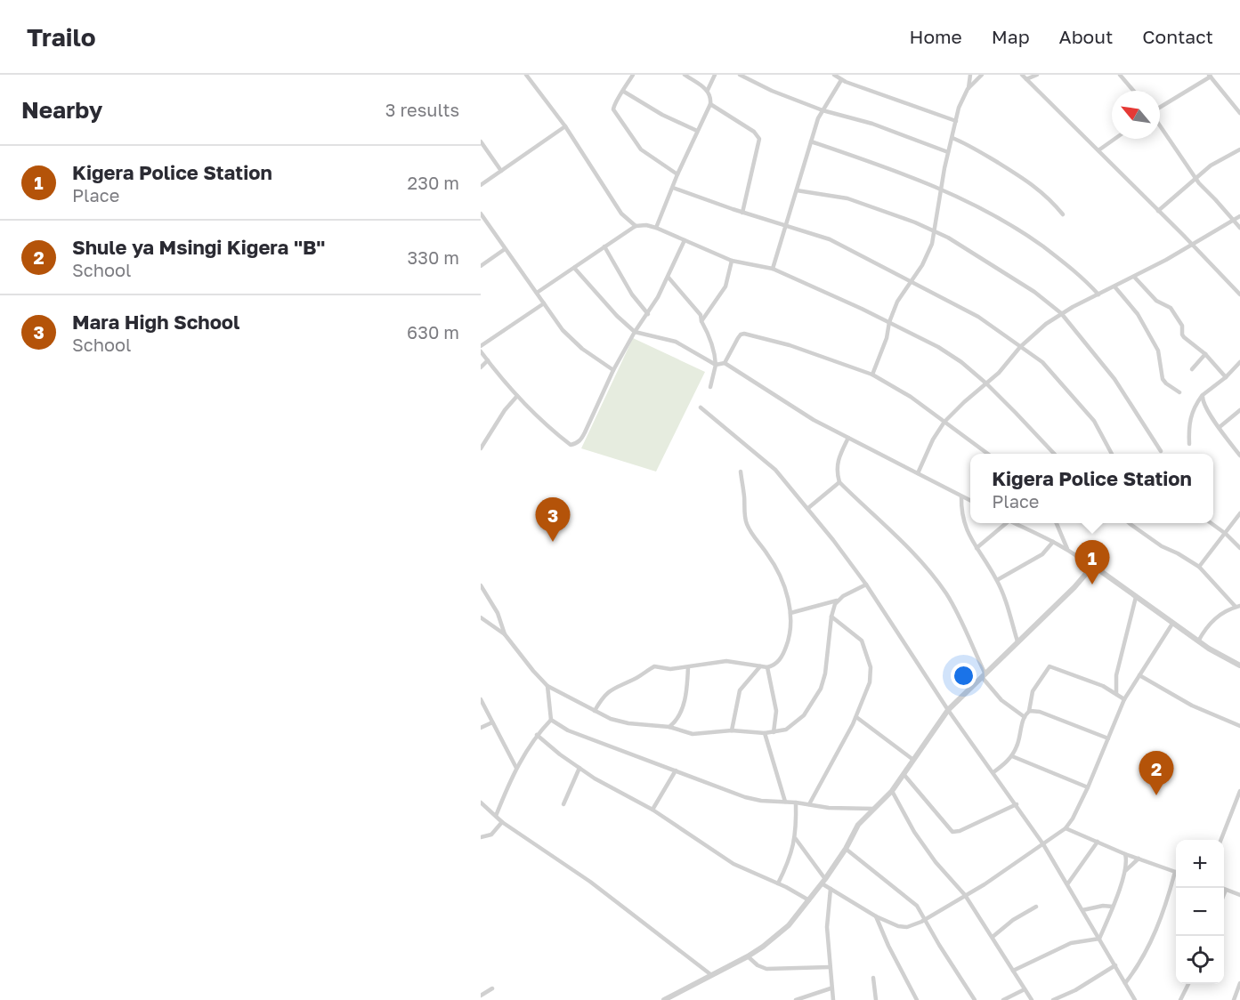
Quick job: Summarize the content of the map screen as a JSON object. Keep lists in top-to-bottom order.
{
  "north": "top left",
  "page": {
    "header": "Trailo",
    "nav": [
      "Home",
      "Map",
      "About",
      "Contact"
    ],
    "heading": ["Nearby", "3 results"],
    "list": [
      {
        "mark": "1",
        "name": "Kigera Police Station",
        "note": "Place",
        "value": "230 m"
      },
      {
        "mark": "2",
        "name": "Shule ya Msingi Kigera \"B\"",
        "note": "School",
        "value": "330 m"
      },
      {
        "mark": "3",
        "name": "Mara High School",
        "note": "School",
        "value": "630 m"
      }
    ],
    "popup": ["Kigera Police Station", "Place"],
    "pins": ["3", "1", "2"],
    "map_buttons": ["+", "−"]
  }
}
